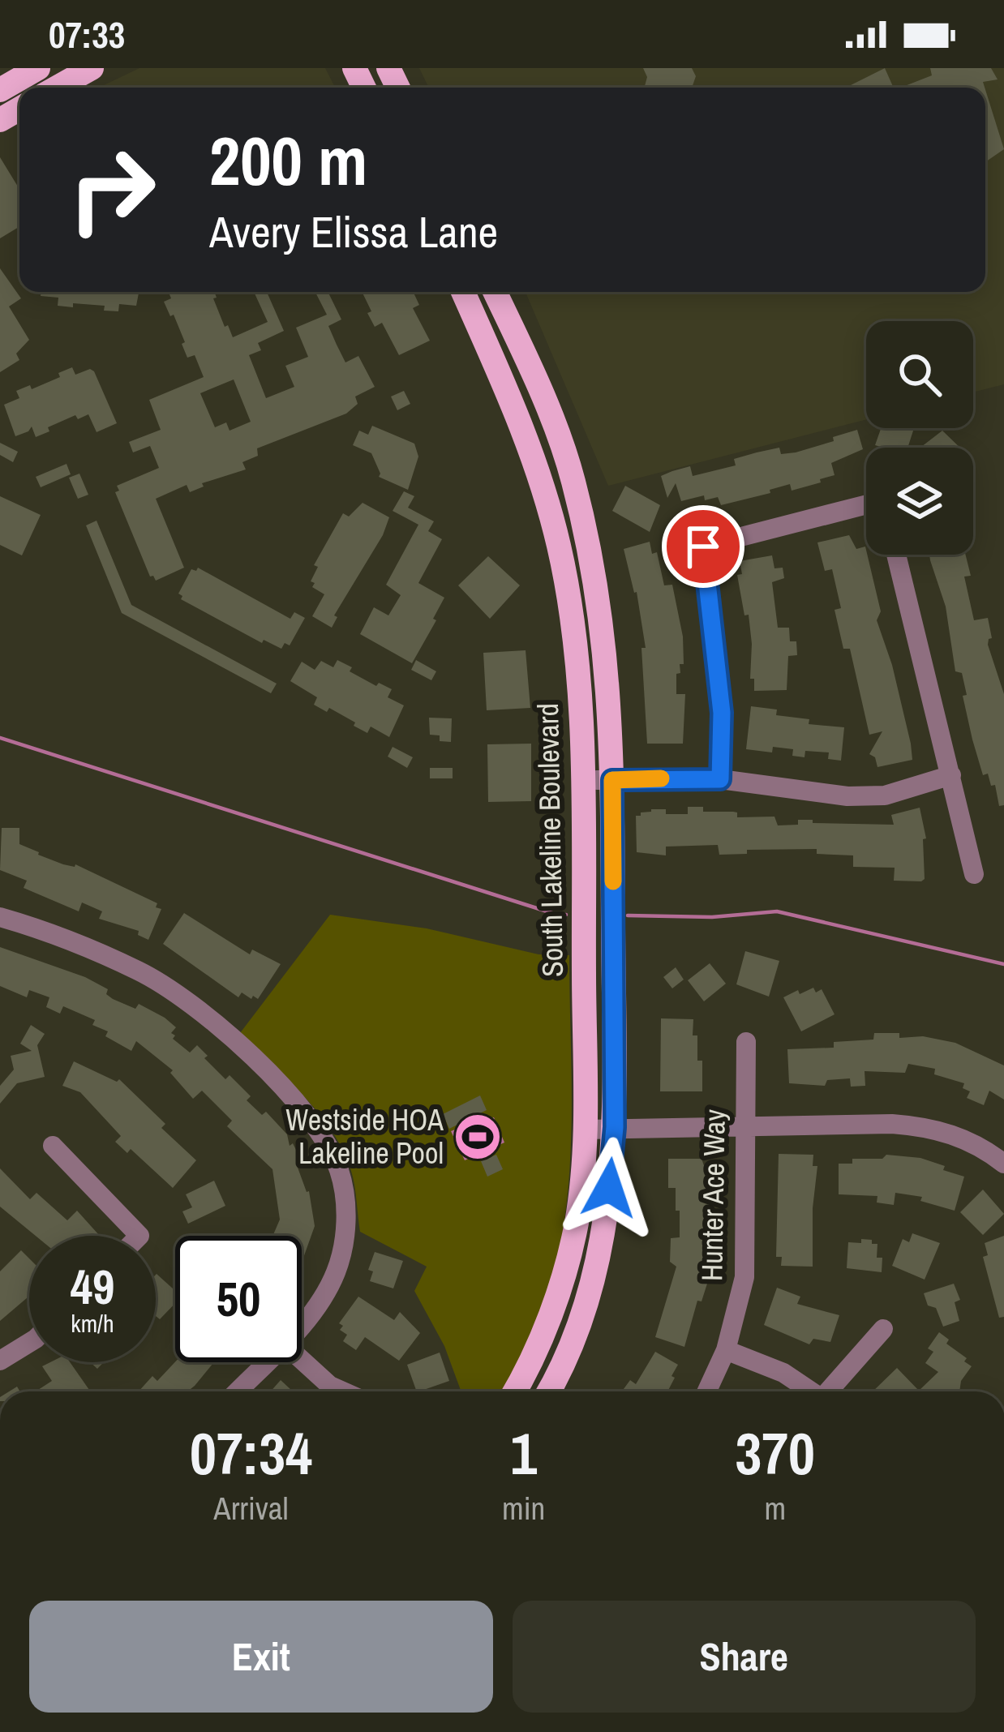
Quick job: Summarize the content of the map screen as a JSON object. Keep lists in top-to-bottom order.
{
  "streets": {
    "main road": ["South Lakeline Boulevard"],
    "street": ["Hunter Ace Way"]
  },
  "places": {
    "sports": ["Westside HOA Lakeline Pool"]
  },
  "page": {
    "status": "07:33",
    "turn": ["200 m", "Avery Elissa Lane"],
    "speed": "49 km/h",
    "limit": "50",
    "eta": [
      "07:34",
      "Arrival",
      "1",
      "min",
      "370",
      "m"
    ],
    "buttons": ["Exit", "Share"]
  }
}
